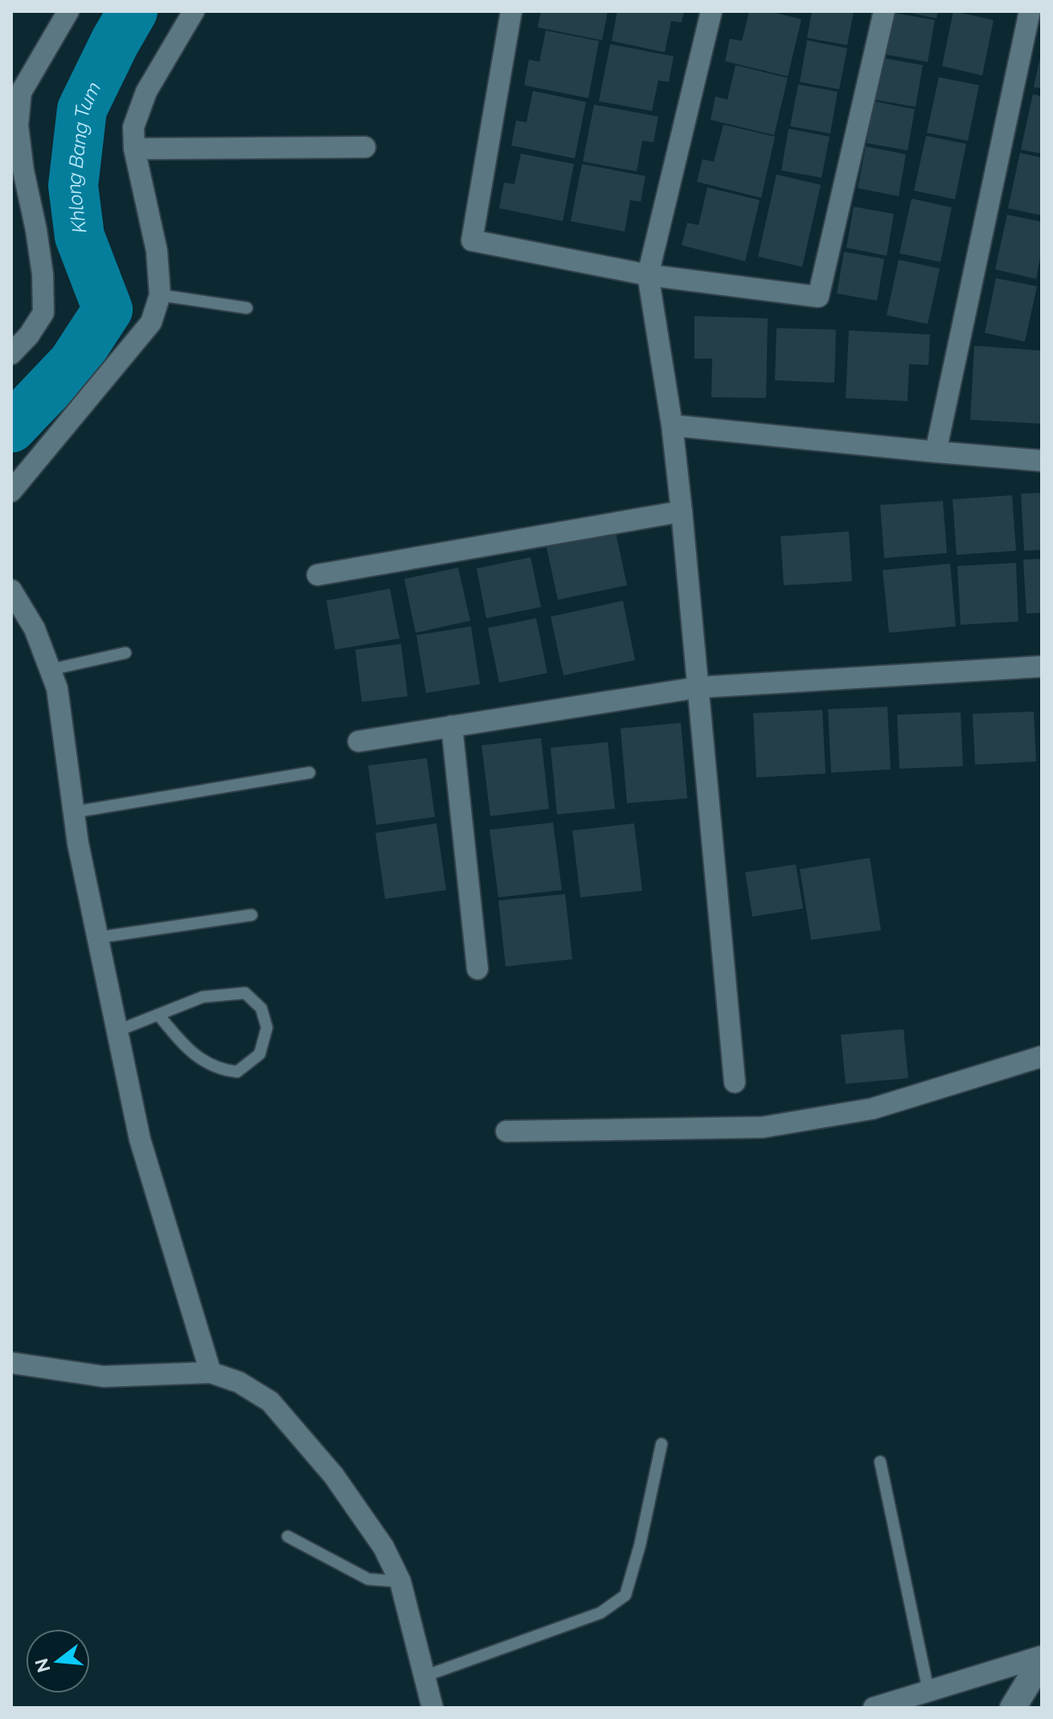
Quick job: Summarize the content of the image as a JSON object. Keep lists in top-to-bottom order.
{
  "water": ["Khlong Bang Tum"],
  "north": "left"
}
